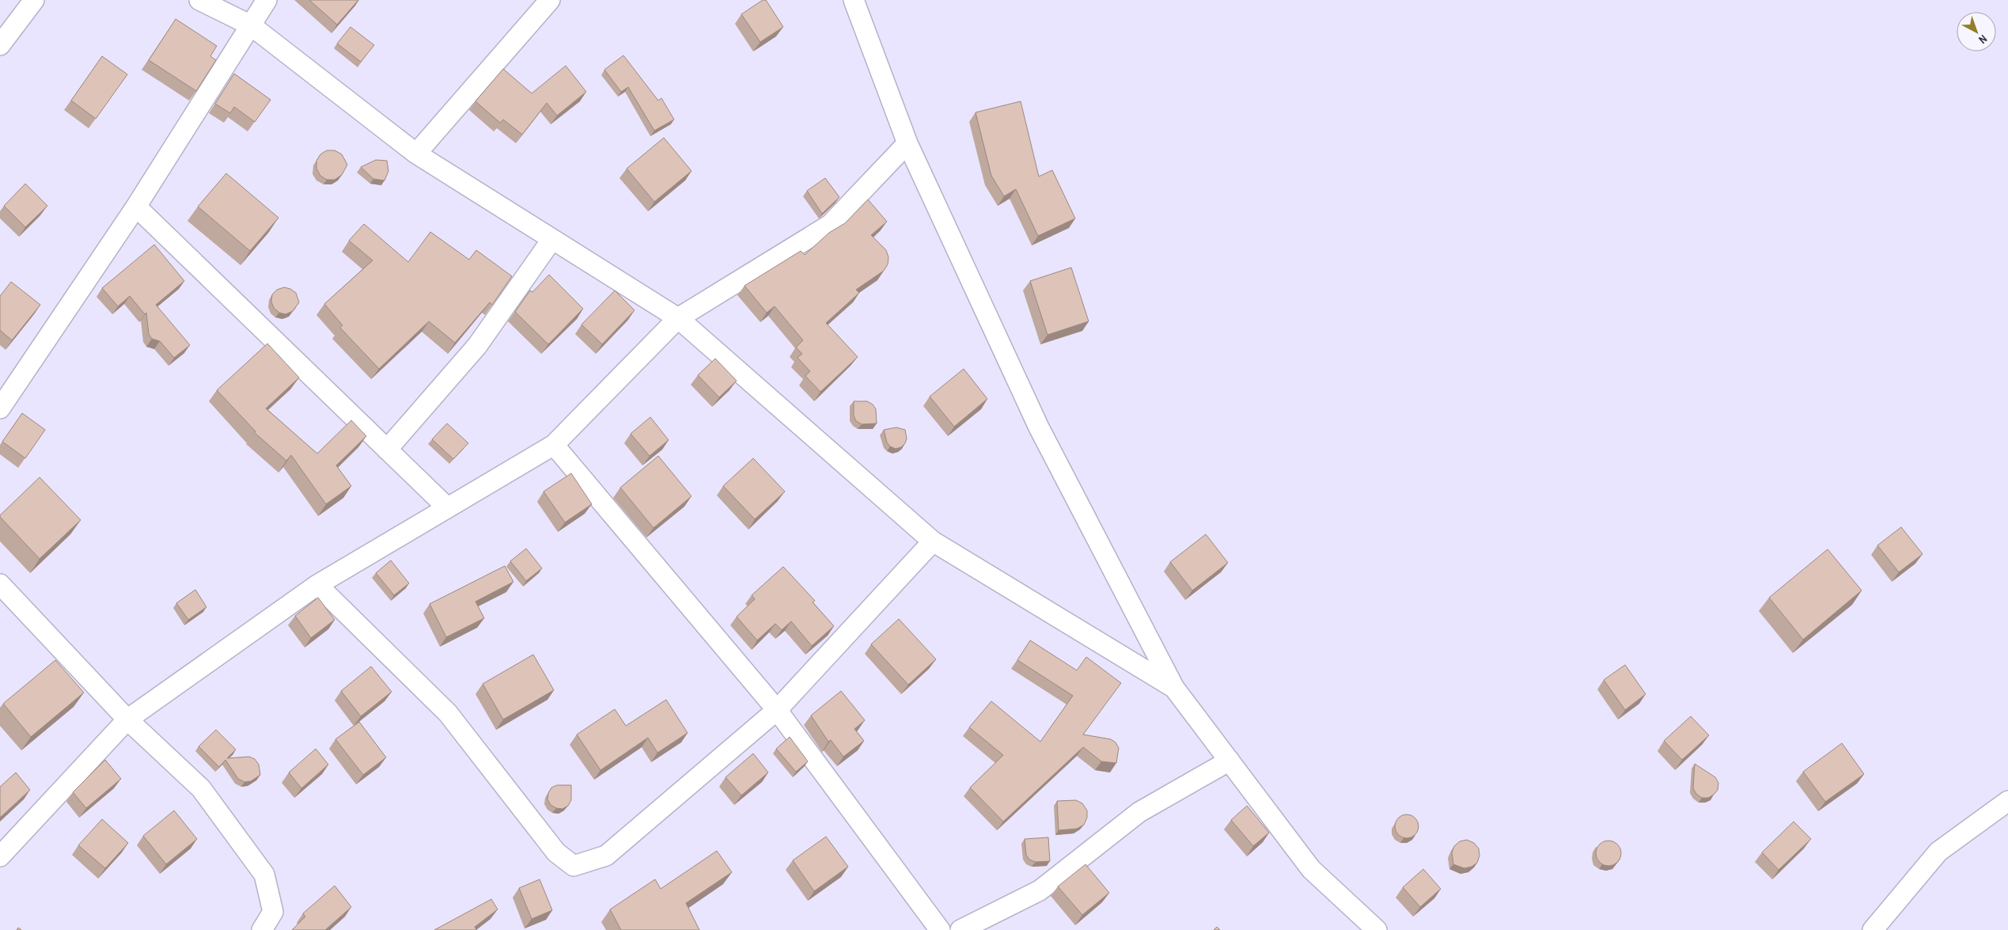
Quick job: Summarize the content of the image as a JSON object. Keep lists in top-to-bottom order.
{
  "north": "bottom right"
}
